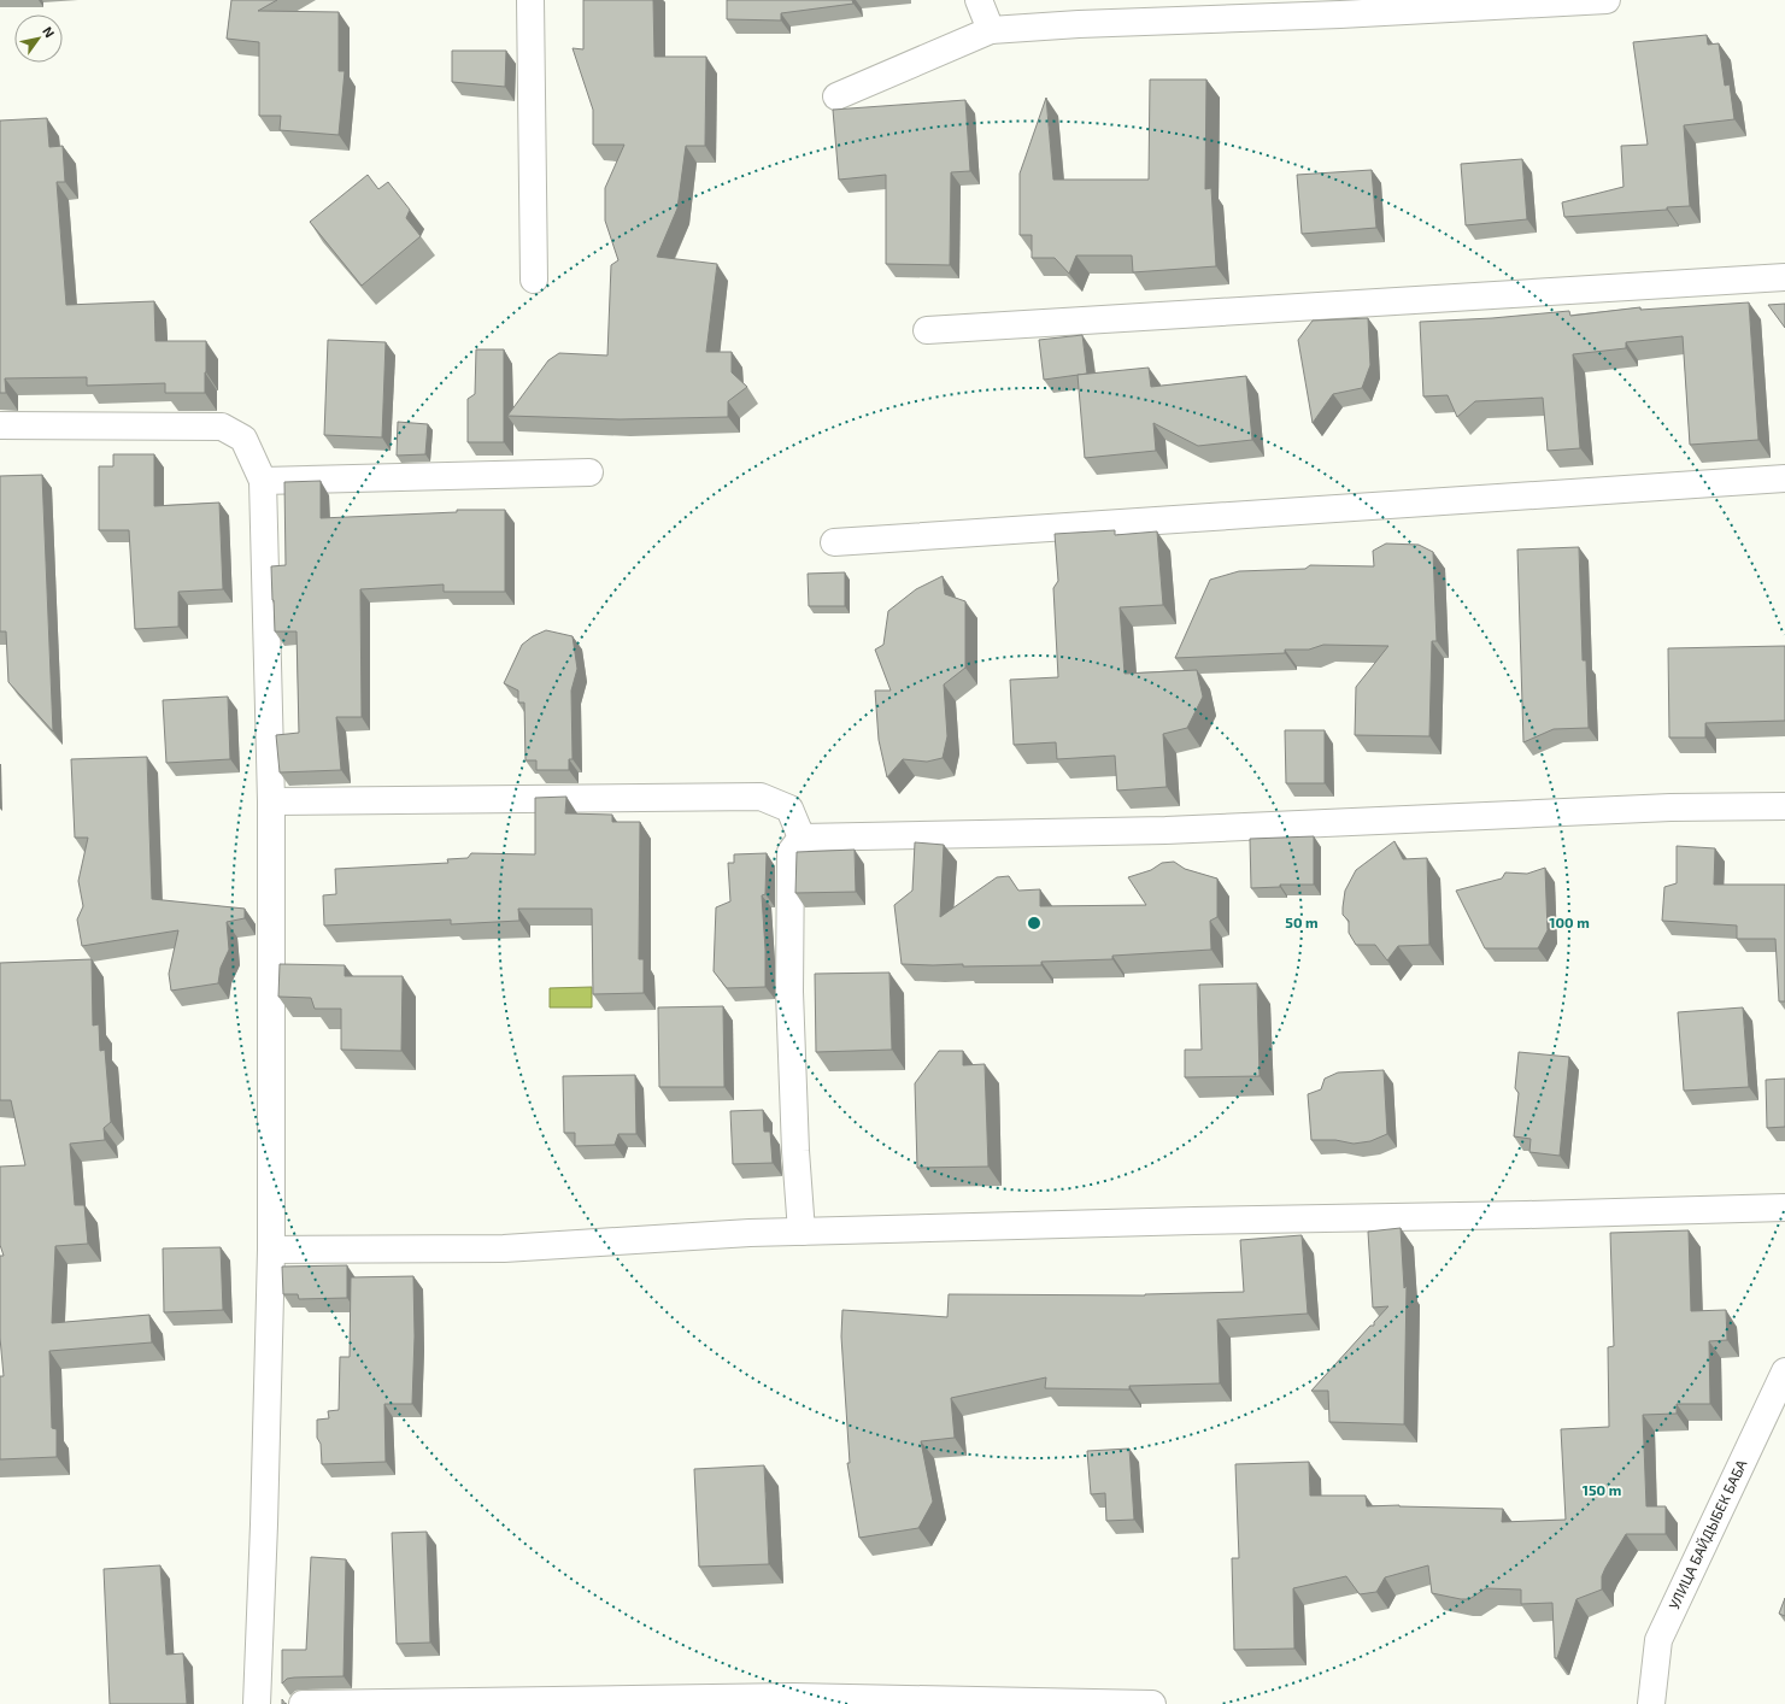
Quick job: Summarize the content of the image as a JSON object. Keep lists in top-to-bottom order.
{
  "streets": {
    "street": ["УЛИЦА БАЙДЫБЕК БАБА"]
  },
  "north": "top right",
  "rings": ["50 m", "100 m", "150 m"]
}
